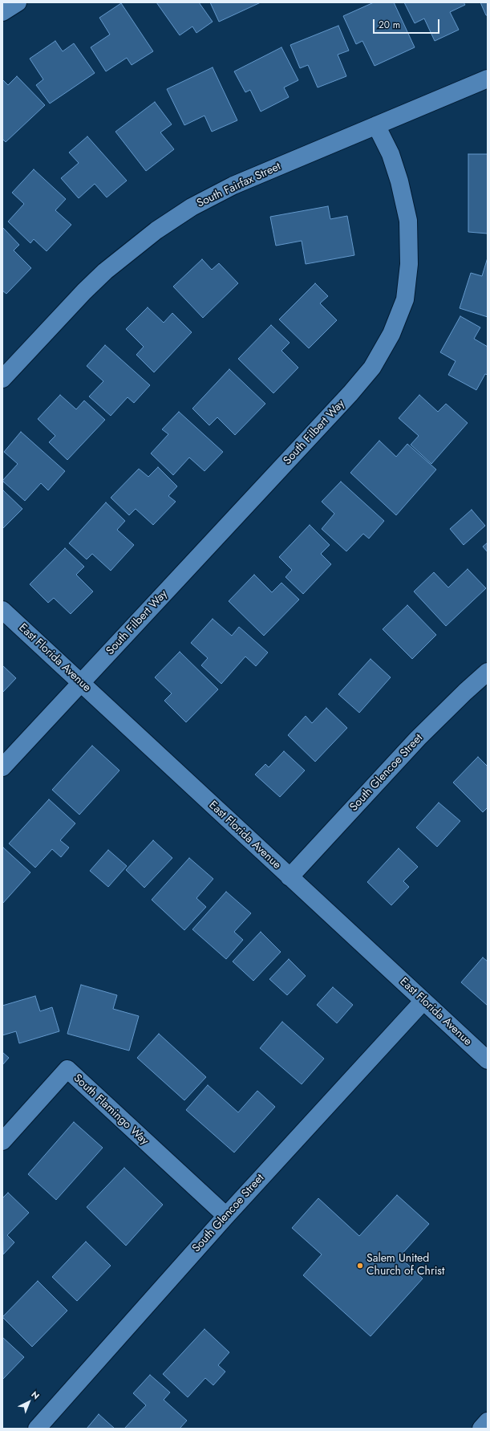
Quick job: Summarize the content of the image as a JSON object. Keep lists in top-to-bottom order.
{
  "streets": {
    "street": [
      "South Fairfax Street",
      "South Filbert Way",
      "East Florida Avenue",
      "South Glencoe Street",
      "South Flamingo Way"
    ]
  },
  "crossings": [
    ["South Fairfax Street", "South Filbert Way"],
    ["South Filbert Way", "East Florida Avenue"],
    ["East Florida Avenue", "South Glencoe Street"],
    ["South Glencoe Street", "South Flamingo Way"]
  ],
  "places": ["Salem United Church of Christ"],
  "scale_bar": "20 m",
  "north": "top right"
}
